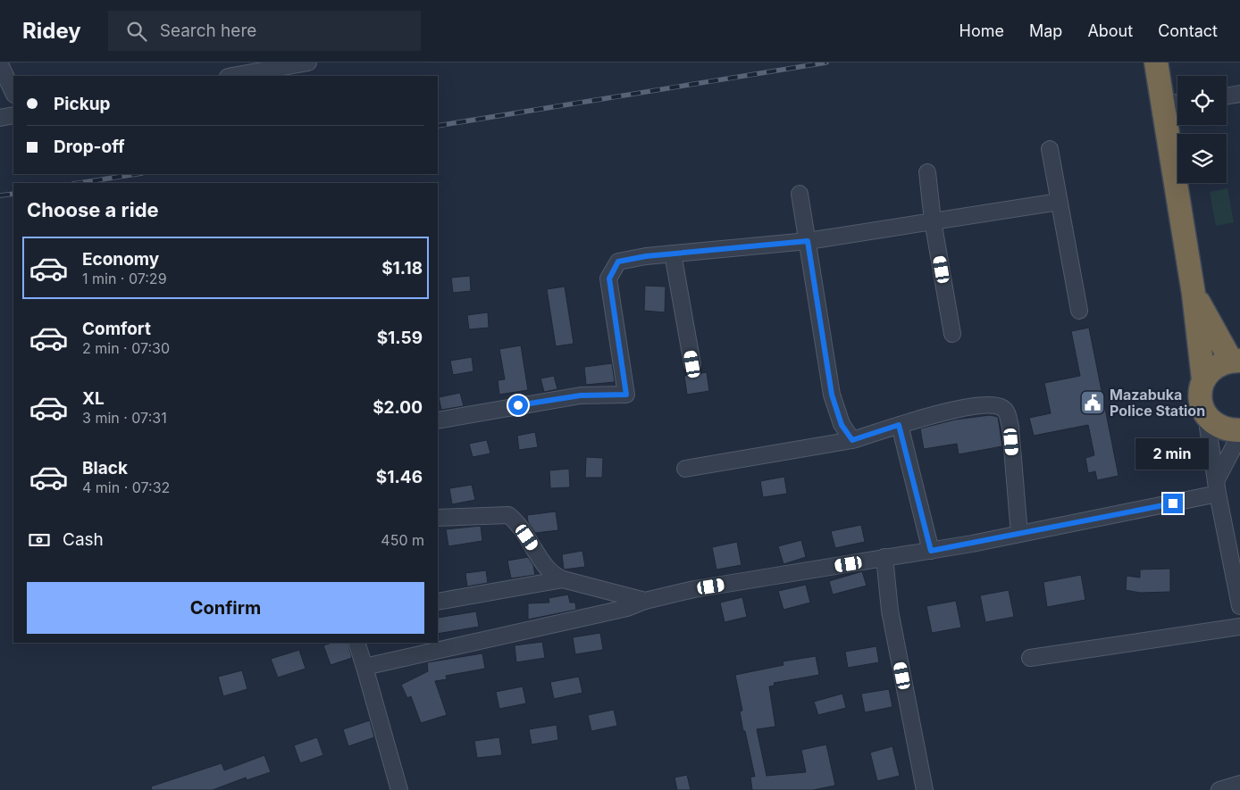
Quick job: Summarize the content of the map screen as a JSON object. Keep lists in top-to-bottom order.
{
  "places": {
    "public building": ["Mazabuka Police Station"]
  },
  "page": {
    "header": "Ridey",
    "search": "Search here",
    "nav": [
      "Home",
      "Map",
      "About",
      "Contact"
    ],
    "banner": ["Pickup", "Drop-off"],
    "heading": "Choose a ride",
    "list": [
      {
        "name": "Economy",
        "note": "1 min · 07:29",
        "value": "$1.18"
      },
      {
        "name": "Comfort",
        "note": "2 min · 07:30",
        "value": "$1.59"
      },
      {
        "name": "XL",
        "note": "3 min · 07:31",
        "value": "$2.00"
      },
      {
        "name": "Black",
        "note": "4 min · 07:32",
        "value": "$1.46"
      }
    ],
    "bubble": "2 min",
    "pay": ["Cash", "450 m"],
    "buttons": "Confirm"
  }
}
